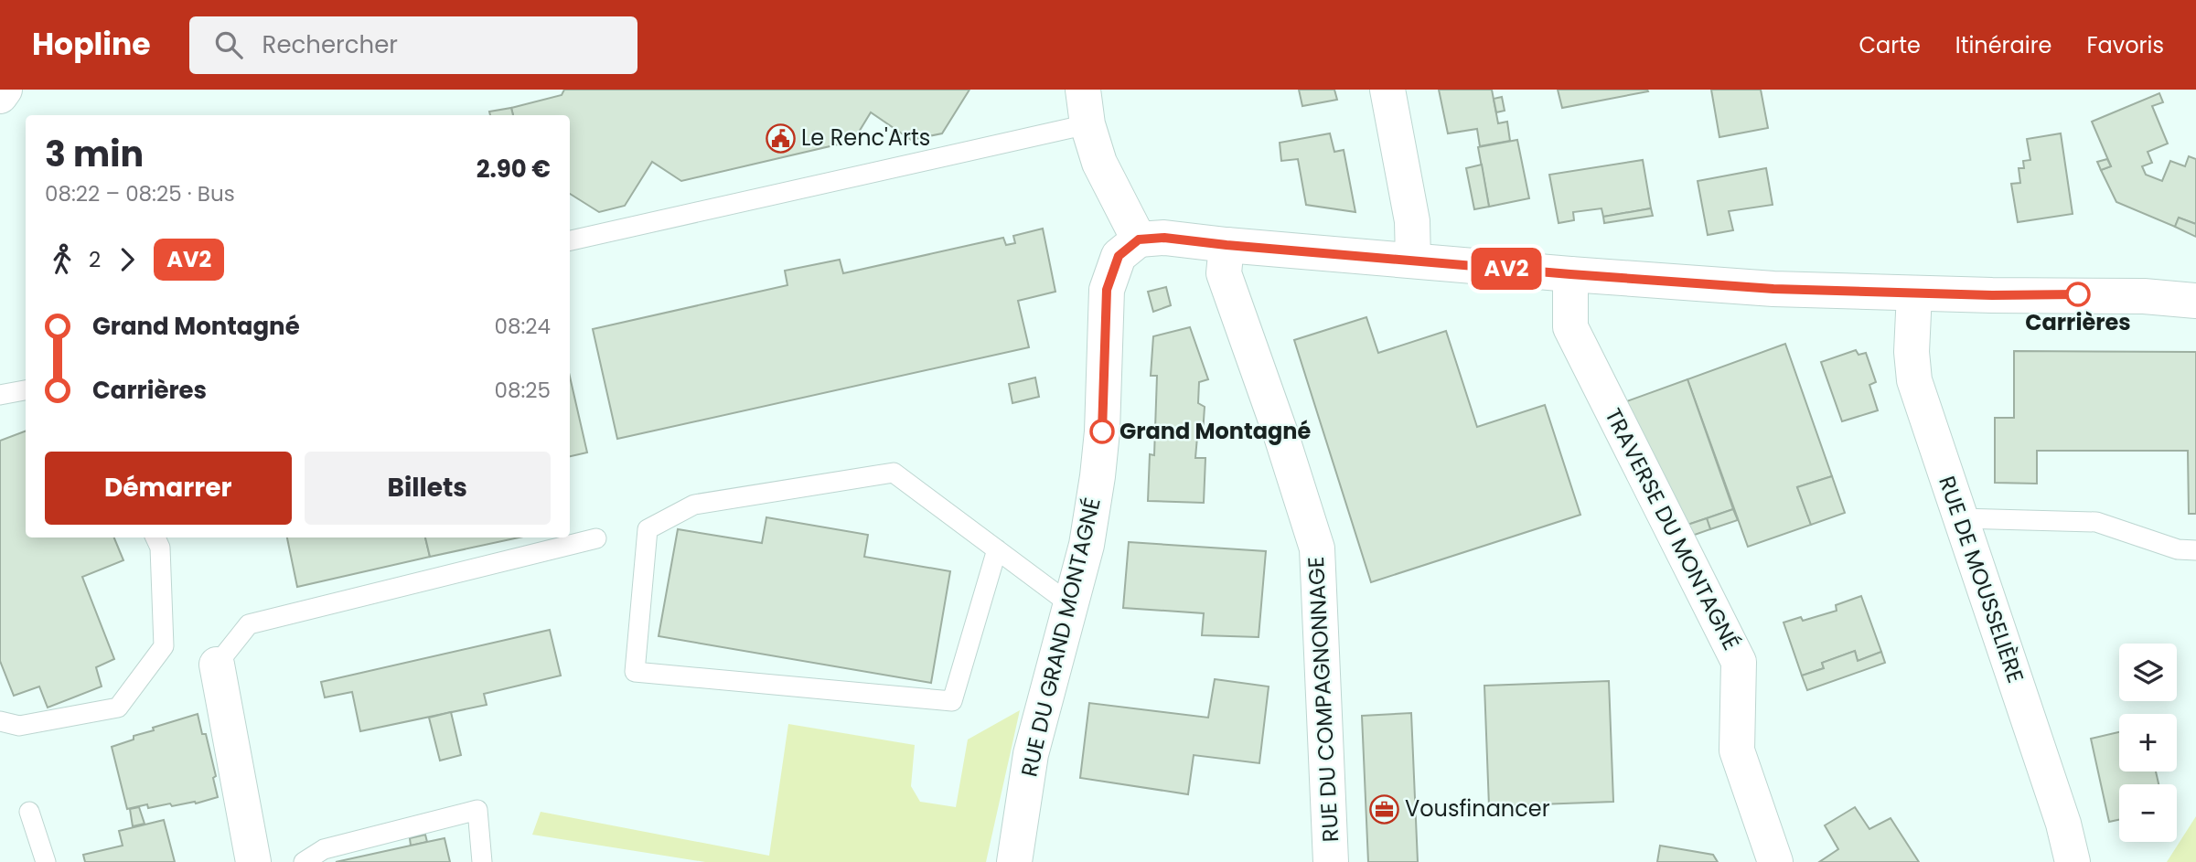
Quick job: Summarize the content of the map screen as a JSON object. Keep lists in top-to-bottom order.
{
  "streets": {
    "street": [
      "TRAVERSE DU MONTAGNÉ",
      "RUE DE MOUSSELIÈRE",
      "RUE DU GRAND MONTAGNÉ",
      "RUE DU COMPAGNONNAGE"
    ]
  },
  "places": {
    "public building": ["Le Renc'Arts"],
    "other": ["Carrières", "Grand Montagné"],
    "office": ["Vousfinancer"]
  },
  "lines": ["bus line AV2"],
  "page": {
    "header": "Hopline",
    "search": "Rechercher",
    "nav": ["Carte", "Itinéraire", "Favoris"],
    "on_map": "AV2",
    "heading": ["3 min", "08:22 – 08:25 · Bus", "2.90 €"],
    "legs": ["2", "AV2"],
    "list": [
      {
        "name": "Grand Montagné",
        "value": "08:24"
      },
      {
        "name": "Carrières",
        "value": "08:25"
      }
    ],
    "buttons": ["Démarrer", "Billets"],
    "map_buttons": ["+", "−"]
  }
}
